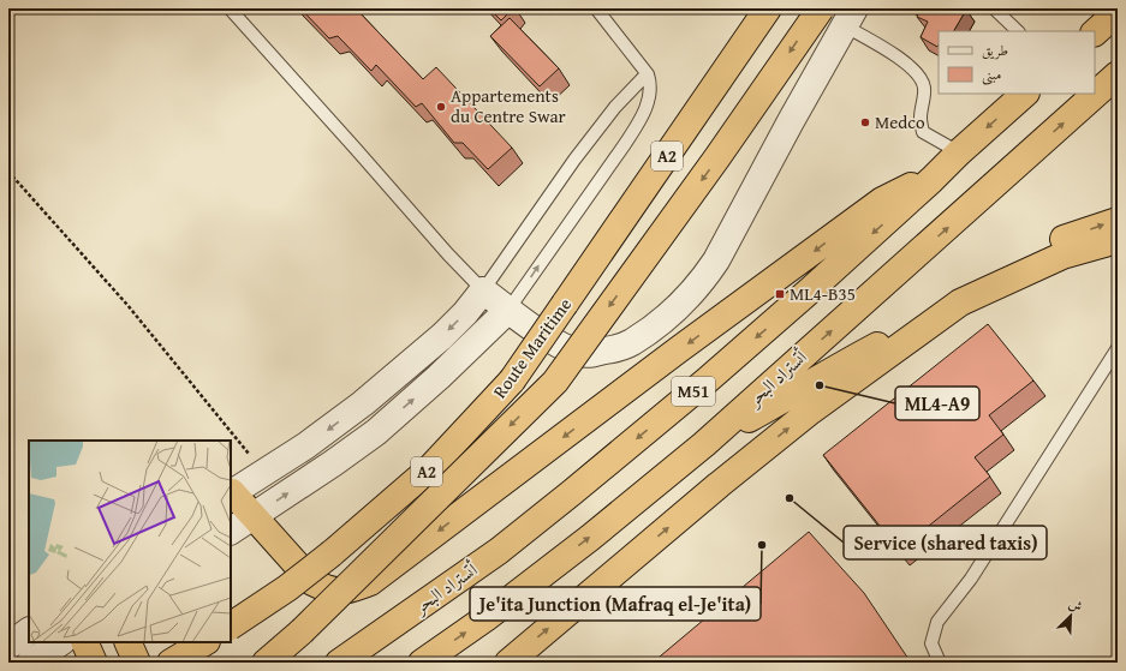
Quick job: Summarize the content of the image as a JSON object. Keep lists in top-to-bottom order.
{
  "streets": {
    "highway": [
      "A2",
      "Route Maritime",
      "أتستراد البحر",
      "M51"
    ]
  },
  "places": {
    "other": [
      "Appartements du Centre Swar",
      "Medco",
      "ML4-A9",
      "Service (shared taxis)",
      "Je'ita Junction (Mafraq el-Je'ita)"
    ],
    "transit": ["ML4-B35"]
  },
  "legend": ["طريق", "مبنى"],
  "north": "top right"
}
